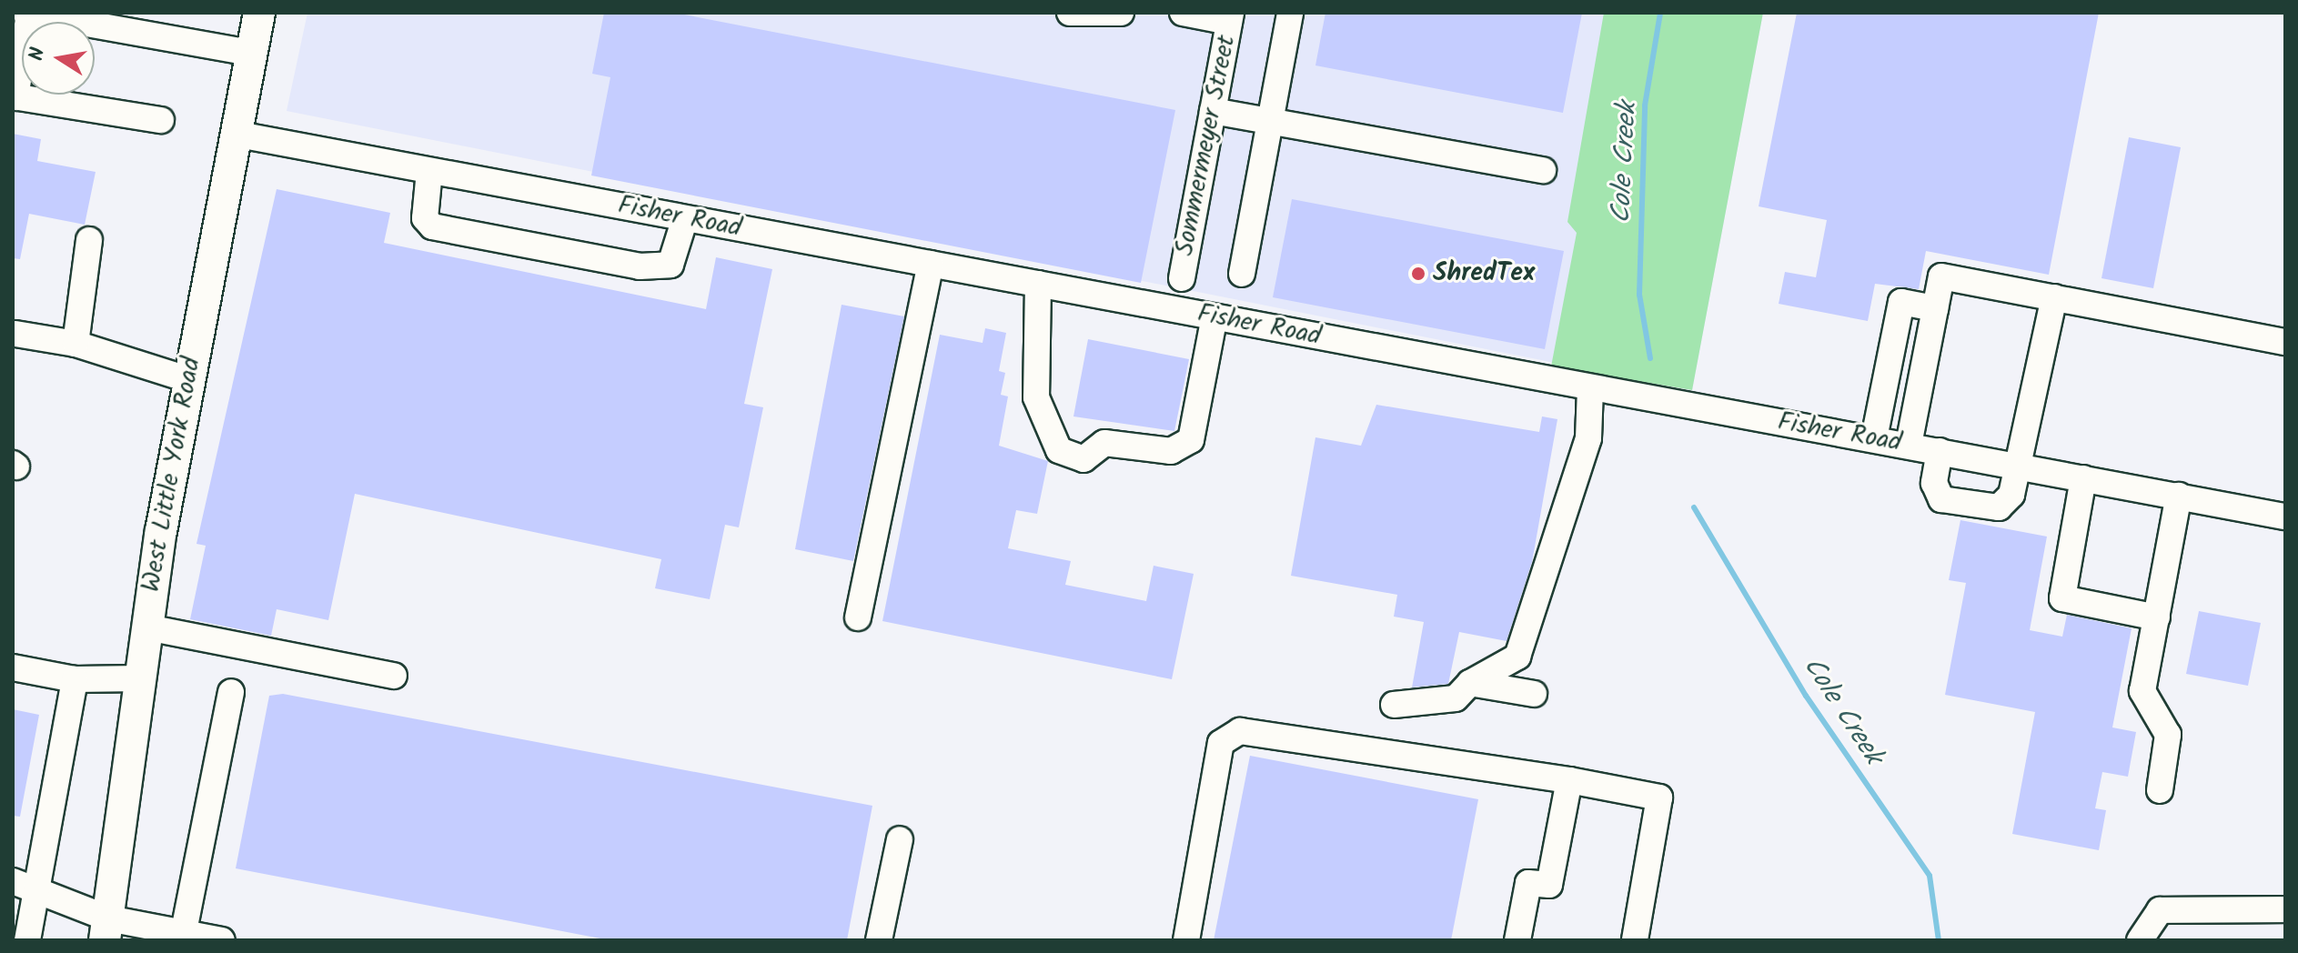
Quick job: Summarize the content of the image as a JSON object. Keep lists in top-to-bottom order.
{
  "streets": {
    "main road": ["West Little York Road"],
    "street": ["Sommermeyer Street", "Fisher Road"]
  },
  "crossings": [
    ["Fisher Road", "West Little York Road"]
  ],
  "water": ["Cole Creek"],
  "places": ["ShredTex"],
  "north": "left"
}
